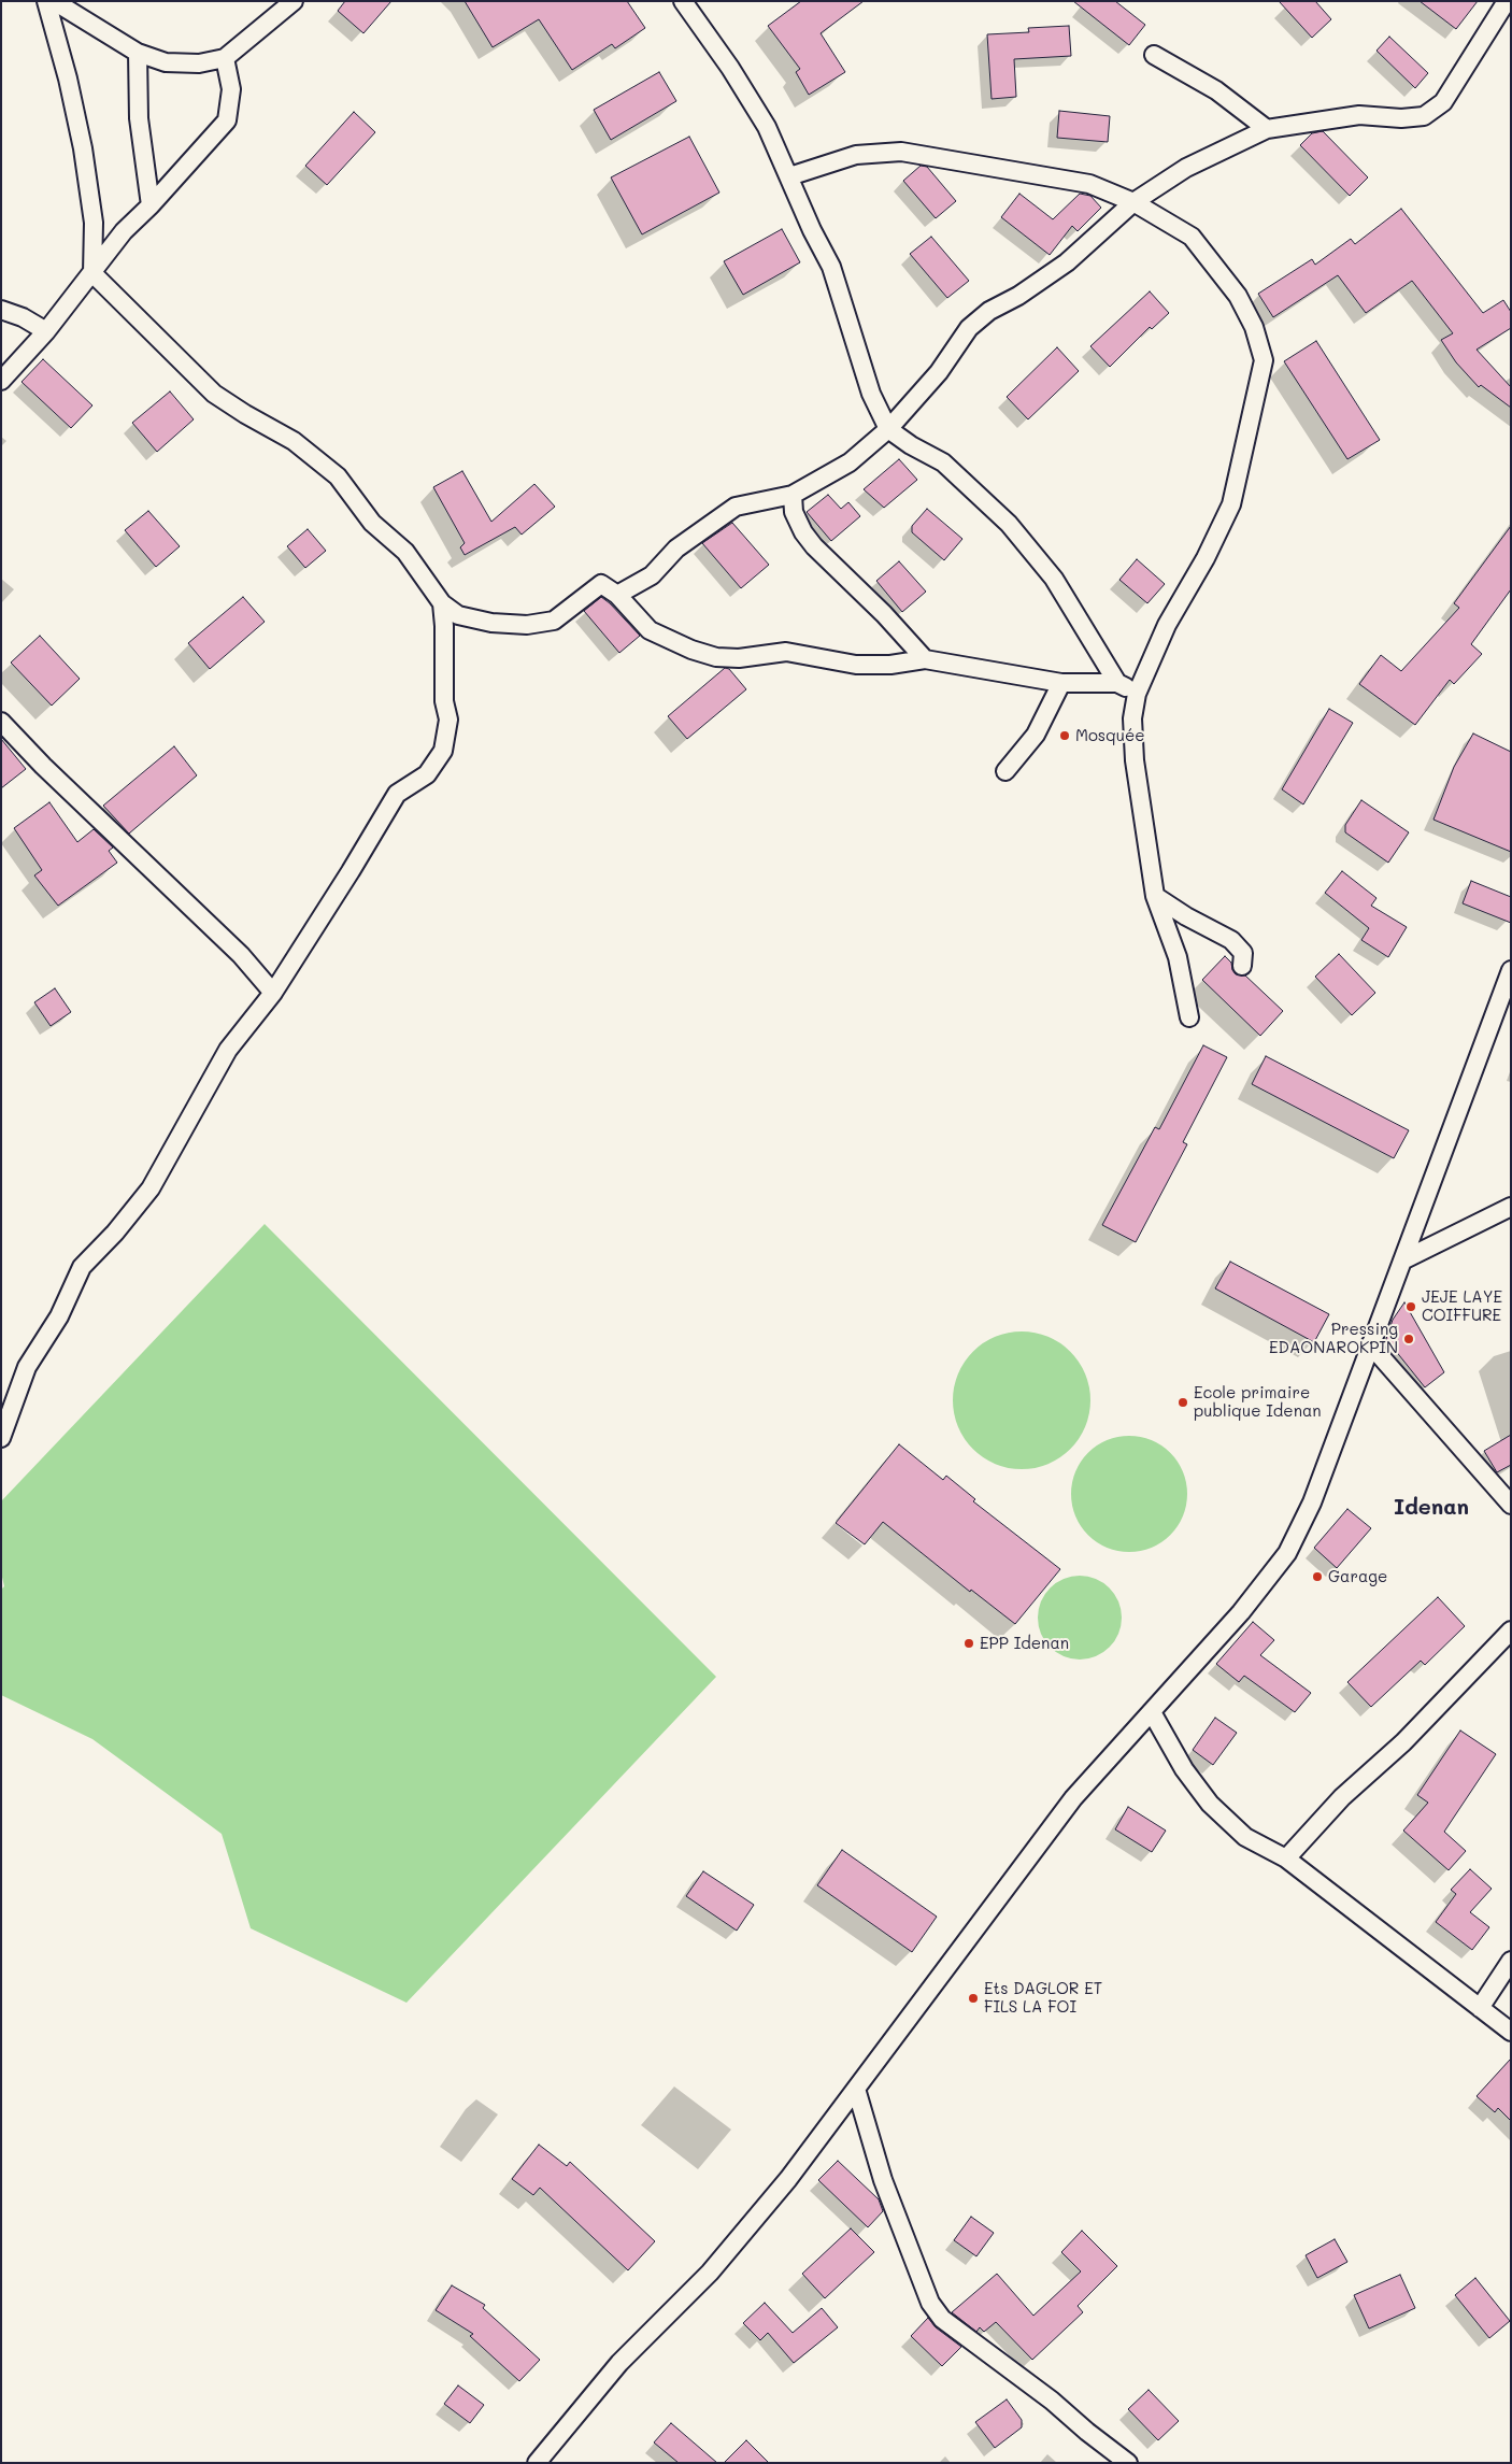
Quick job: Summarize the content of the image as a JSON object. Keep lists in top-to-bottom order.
{
  "districts": ["Idenan"],
  "places": [
    "Mosquée",
    "JEJE LAYE COIFFURE",
    "Pressing EDAONAROKPIN",
    "Ecole primaire publique Idenan",
    "Garage",
    "EPP Idenan",
    "Ets DAGLOR ET FILS LA FOI"
  ]
}
